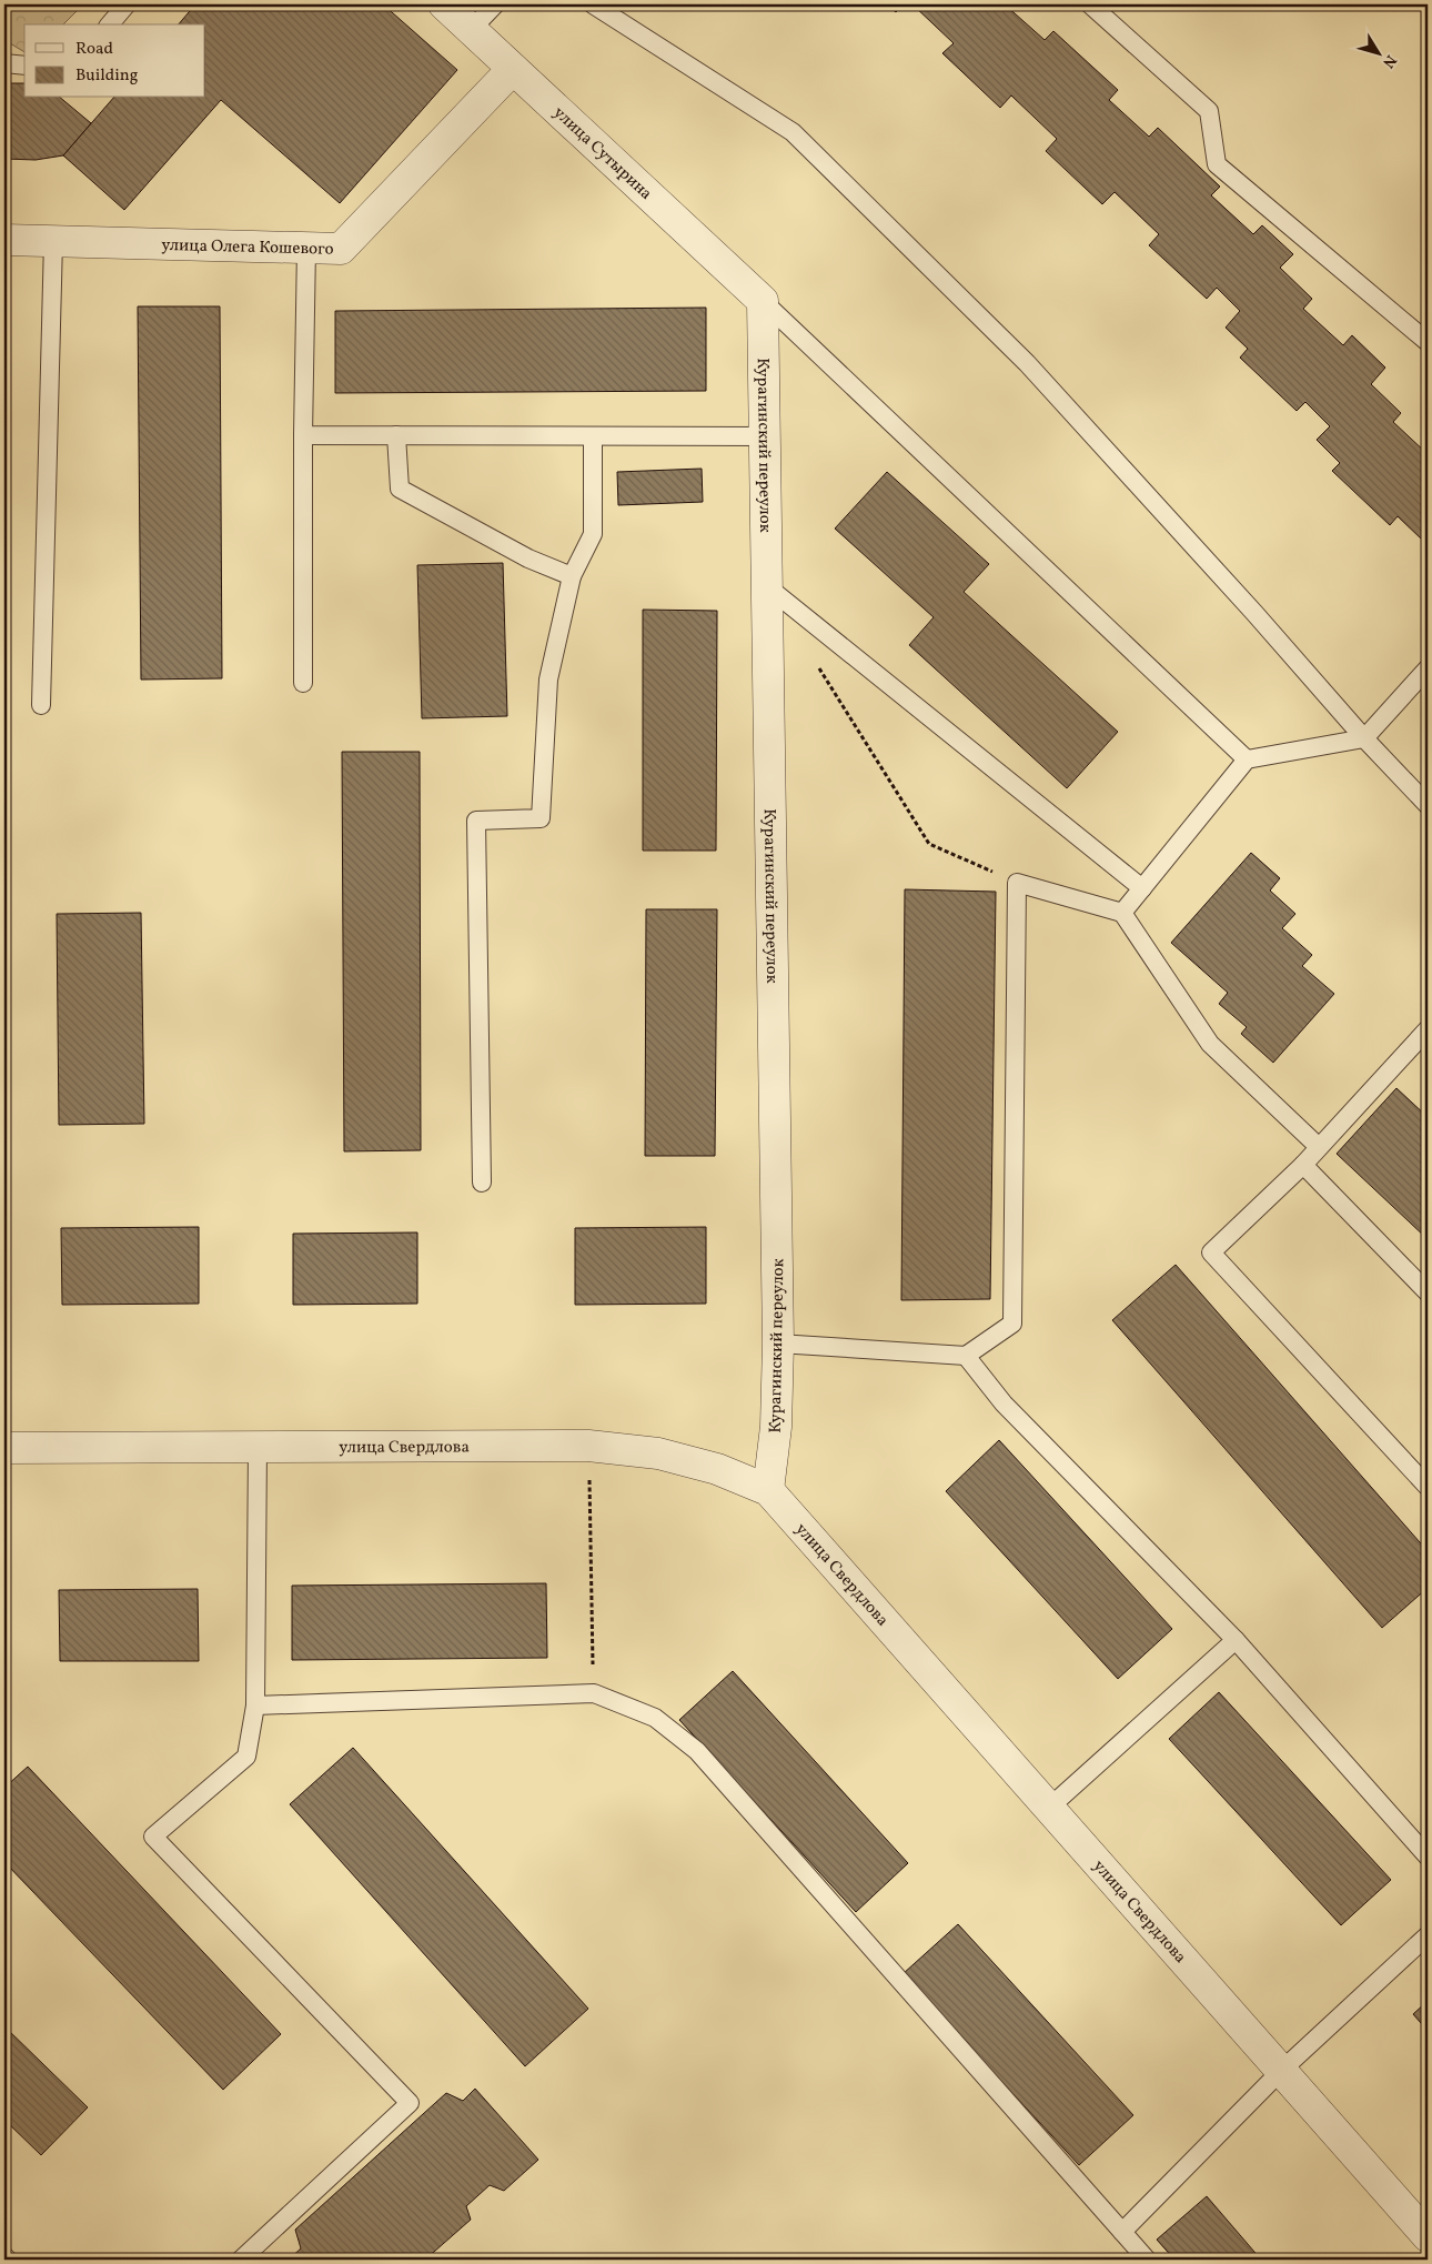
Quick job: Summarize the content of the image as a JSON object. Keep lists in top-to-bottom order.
{
  "streets": {
    "street": [
      "улица Сутырина",
      "улица Олега Кошевого",
      "Курагинский переулок",
      "улица Свердлова"
    ]
  },
  "crossings": [
    ["улица Сутырина", "улица Олега Кошевого"],
    ["улица Сутырина", "Курагинский переулок"],
    ["Курагинский переулок", "улица Свердлова"]
  ],
  "legend": ["Road", "Building"],
  "north": "bottom right"
}
